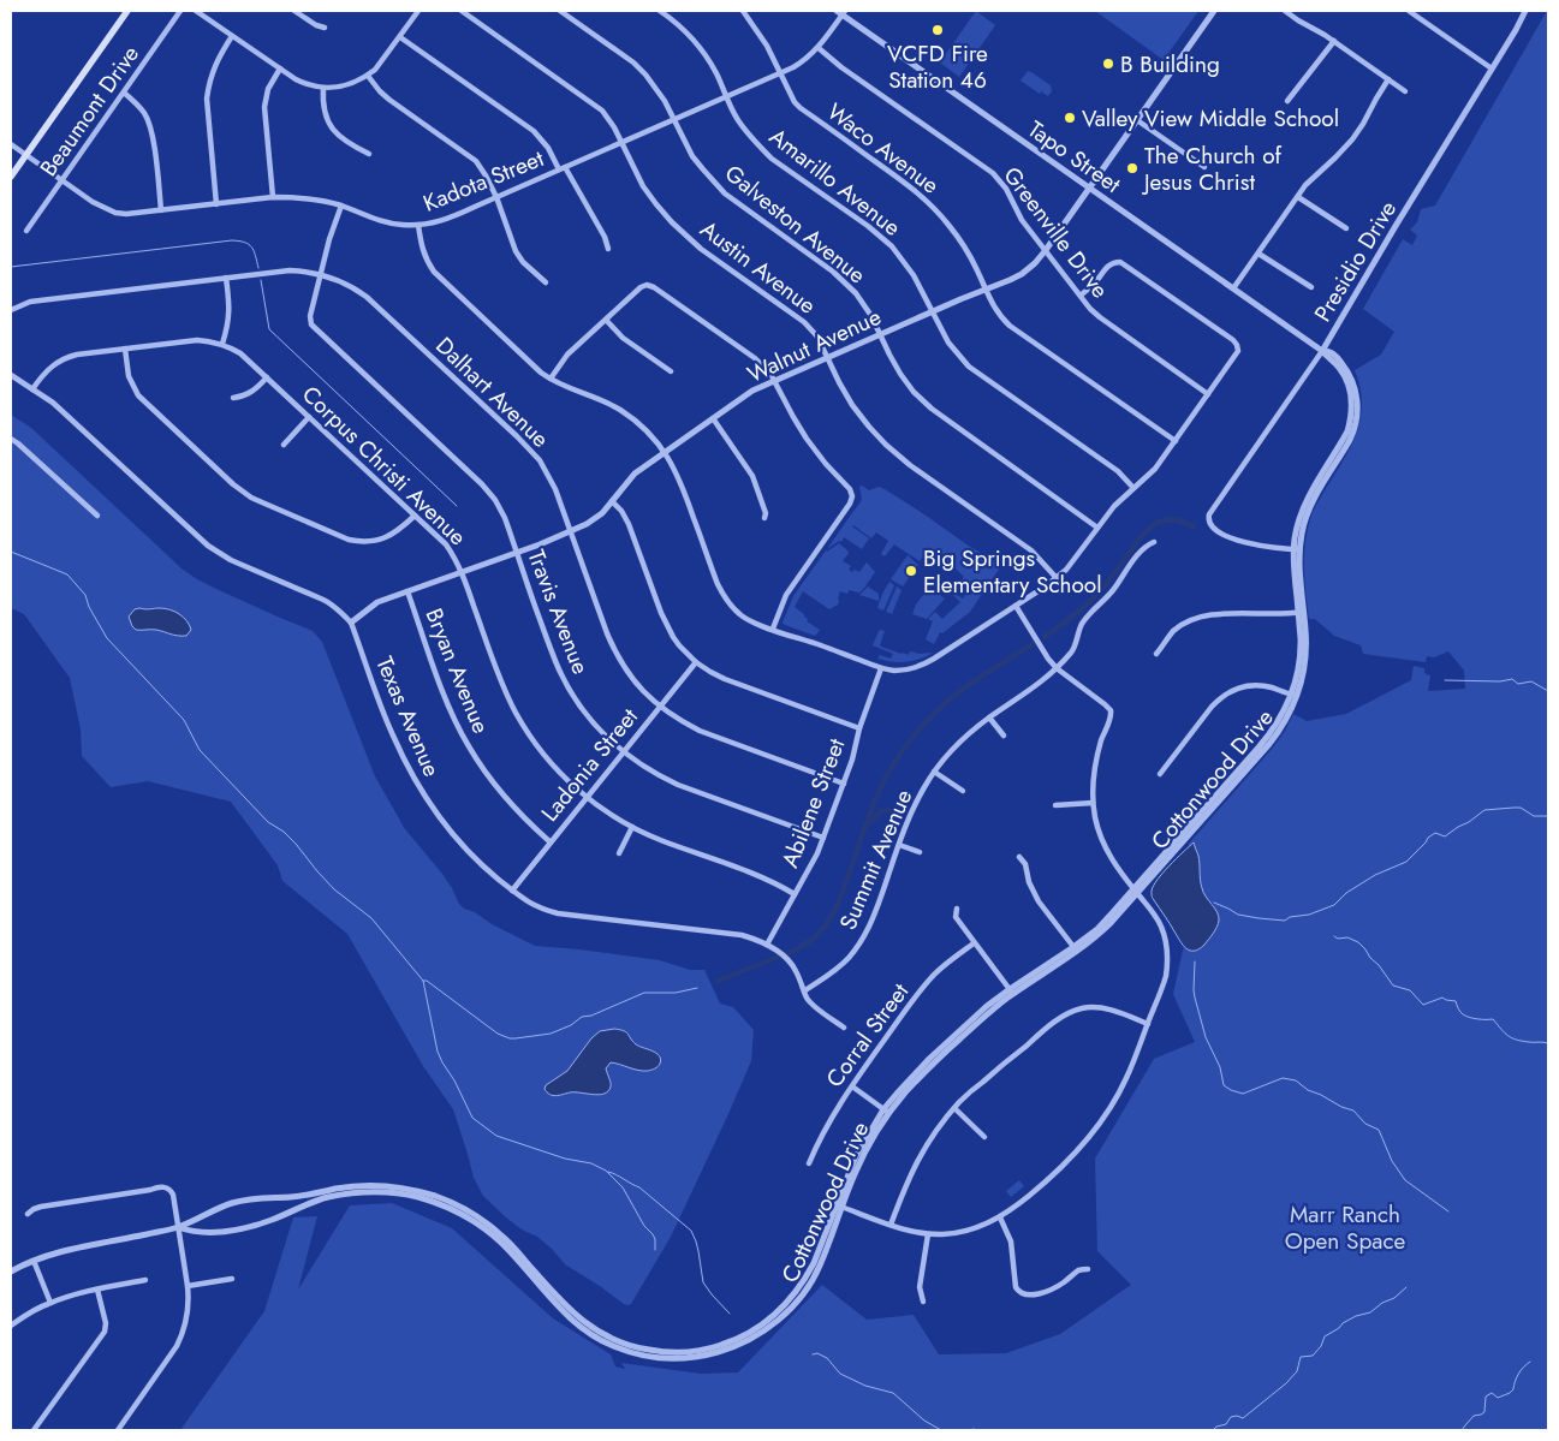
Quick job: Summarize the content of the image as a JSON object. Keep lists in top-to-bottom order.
{
  "streets": {
    "street": [
      "Beaumont Drive",
      "Waco Avenue",
      "Tapo Street",
      "Kadota Street",
      "Amarillo Avenue",
      "Galveston Avenue",
      "Greenville Drive",
      "Presidio Drive",
      "Austin Avenue",
      "Walnut Avenue",
      "Dalhart Avenue",
      "Corpus Christi Avenue",
      "Travis Avenue",
      "Bryan Avenue",
      "Texas Avenue",
      "Ladonia Street",
      "Cottonwood Drive",
      "Abilene Street",
      "Summit Avenue",
      "Corral Street"
    ]
  },
  "crossings": [
    ["Beaumont Drive", "Kadota Street"],
    ["Waco Avenue", "Kadota Street"],
    ["Waco Avenue", "Walnut Avenue"],
    ["Tapo Street", "Kadota Street"],
    ["Tapo Street", "Presidio Drive"],
    ["Tapo Street", "Walnut Avenue"],
    ["Tapo Street", "Cottonwood Drive"],
    ["Kadota Street", "Amarillo Avenue"],
    ["Kadota Street", "Galveston Avenue"],
    ["Kadota Street", "Greenville Drive"],
    ["Kadota Street", "Austin Avenue"],
    ["Amarillo Avenue", "Walnut Avenue"],
    ["Galveston Avenue", "Walnut Avenue"],
    ["Greenville Drive", "Walnut Avenue"],
    ["Presidio Drive", "Cottonwood Drive"],
    ["Austin Avenue", "Walnut Avenue"],
    ["Walnut Avenue", "Dalhart Avenue"],
    ["Walnut Avenue", "Corpus Christi Avenue"],
    ["Walnut Avenue", "Travis Avenue"],
    ["Walnut Avenue", "Bryan Avenue"],
    ["Walnut Avenue", "Texas Avenue"],
    ["Dalhart Avenue", "Travis Avenue"],
    ["Dalhart Avenue", "Ladonia Street"],
    ["Dalhart Avenue", "Abilene Street"],
    ["Corpus Christi Avenue", "Texas Avenue"],
    ["Corpus Christi Avenue", "Ladonia Street"],
    ["Corpus Christi Avenue", "Abilene Street"],
    ["Travis Avenue", "Ladonia Street"],
    ["Travis Avenue", "Abilene Street"],
    ["Bryan Avenue", "Ladonia Street"],
    ["Texas Avenue", "Ladonia Street"],
    ["Texas Avenue", "Abilene Street"],
    ["Texas Avenue", "Summit Avenue"]
  ],
  "parks": ["Marr Ranch Open Space"],
  "places": [
    "VCFD Fire Station 46",
    "B Building",
    "Valley View Middle School",
    "The Church of Jesus Christ",
    "Big Springs Elementary School"
  ]
}
